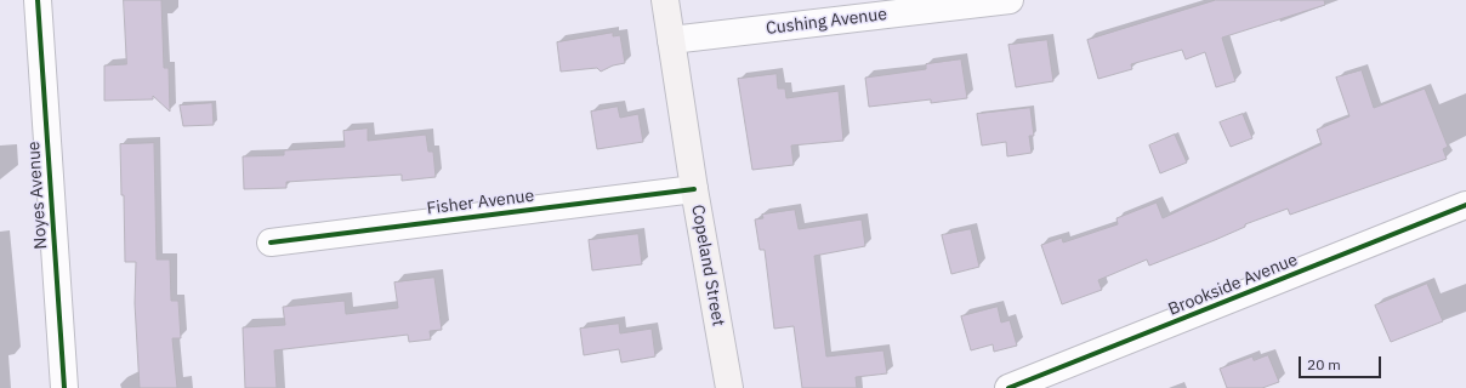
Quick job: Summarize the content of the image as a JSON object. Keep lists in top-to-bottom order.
{
  "streets": {
    "main road": ["Copeland Street"],
    "street": [
      "Cushing Avenue",
      "Noyes Avenue",
      "Fisher Avenue",
      "Brookside Avenue"
    ]
  },
  "crossings": [
    ["Cushing Avenue", "Copeland Street"],
    ["Fisher Avenue", "Copeland Street"]
  ],
  "scale_bar": "20 m"
}
